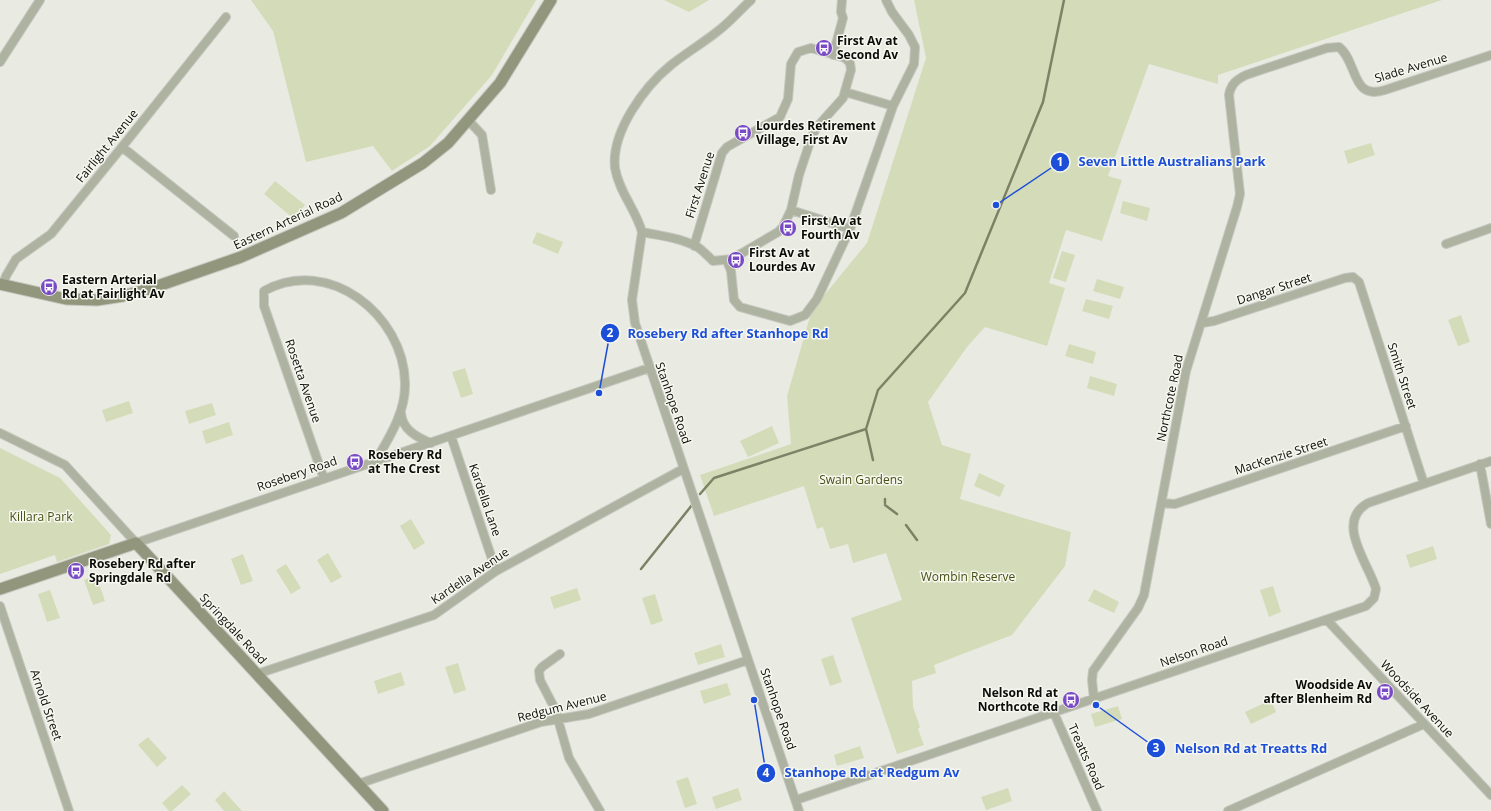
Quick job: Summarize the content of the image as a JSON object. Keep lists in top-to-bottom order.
{
  "streets": {
    "main road": ["Eastern Arterial Road", "Rosebery Road", "Springdale Road"],
    "street": [
      "Slade Avenue",
      "Fairlight Avenue",
      "First Avenue",
      "Dangar Street",
      "Smith Street",
      "Rosetta Avenue",
      "Northcote Road",
      "Stanhope Road",
      "MacKenzie Street",
      "Kardella Lane",
      "Kardella Avenue",
      "Nelson Road",
      "Woodside Avenue",
      "Arnold Street",
      "Redgum Avenue",
      "Treatts Road"
    ]
  },
  "crossings": [
    ["Slade Avenue", "Northcote Road"],
    ["Fairlight Avenue", "Eastern Arterial Road"],
    ["Dangar Street", "Smith Street"],
    ["Dangar Street", "Northcote Road"],
    ["Smith Street", "MacKenzie Street"],
    ["Smith Street", "Nelson Road"],
    ["Rosetta Avenue", "Rosebery Road"],
    ["Northcote Road", "MacKenzie Street"],
    ["Northcote Road", "Nelson Road"],
    ["Stanhope Road", "Rosebery Road"],
    ["Stanhope Road", "Kardella Avenue"],
    ["Stanhope Road", "Nelson Road"],
    ["Stanhope Road", "Redgum Avenue"],
    ["Rosebery Road", "Kardella Lane"],
    ["Rosebery Road", "Springdale Road"],
    ["Kardella Lane", "Kardella Avenue"],
    ["Kardella Avenue", "Springdale Road"],
    ["Springdale Road", "Redgum Avenue"],
    ["Nelson Road", "Woodside Avenue"],
    ["Nelson Road", "Treatts Road"]
  ],
  "parks": ["Swain Gardens", "Killara Park", "Wombin Reserve"],
  "places": {
    "bus stop": [
      "First Av at Second Av",
      "Lourdes Retirement Village, First Av",
      "First Av at Fourth Av",
      "First Av at Lourdes Av",
      "Eastern Arterial Rd at Fairlight Av",
      "Rosebery Rd at The Crest",
      "Rosebery Rd after Springdale Rd",
      "Woodside Av after Blenheim Rd",
      "Nelson Rd at Northcote Rd"
    ],
    "other": [
      "Seven Little Australians Park",
      "Rosebery Rd after Stanhope Rd",
      "Stanhope Rd at Redgum Av",
      "Nelson Rd at Treatts Rd"
    ]
  }
}
